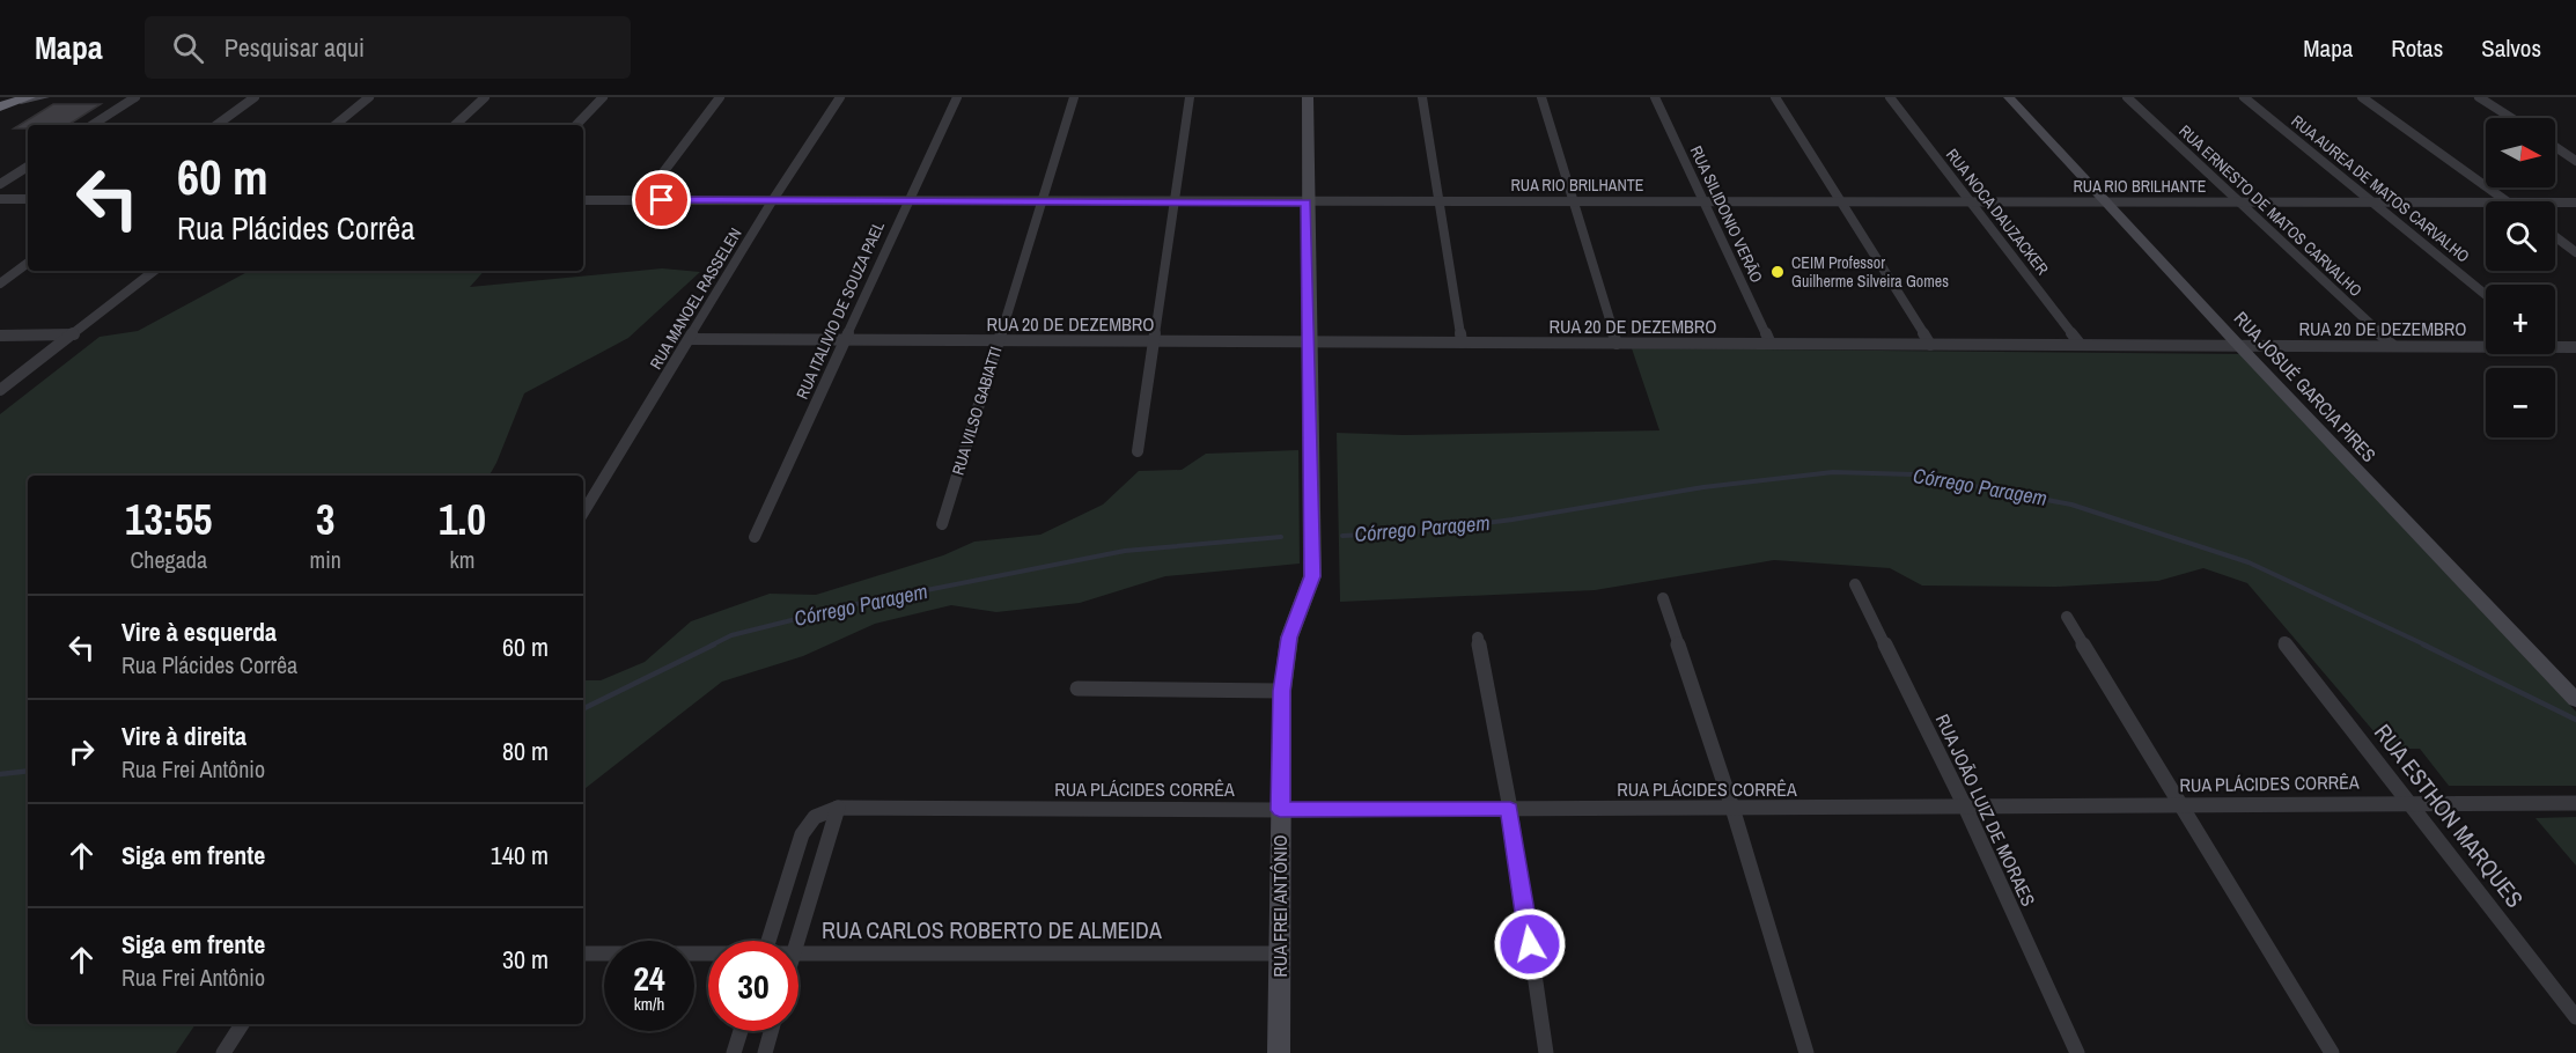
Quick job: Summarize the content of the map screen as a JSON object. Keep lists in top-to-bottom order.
{
  "streets": {
    "street": [
      "RUA RIO BRILHANTE",
      "RUA AUREA DE MATOS CARVALHO",
      "RUA ERNESTO DE MATOS CARVALHO",
      "RUA NOCA DAUZACKER",
      "RUA SILIDONIO VERÃO",
      "RUA MANOEL RASSELEN",
      "RUA ITALIVIO DE SOUZA PAEL",
      "RUA 20 DE DEZEMBRO",
      "RUA JOSUÉ GARCIA PIRES",
      "RUA VILSO GABIATTI",
      "RUA PLÁCIDES CORRÊA",
      "RUA JOÃO LUIZ DE MORAES",
      "RUA ESTHON MARQUES",
      "RUA FREI ANTÔNIO",
      "RUA CARLOS ROBERTO DE ALMEIDA"
    ]
  },
  "crossings": [
    ["RUA RIO BRILHANTE", "RUA AUREA DE MATOS CARVALHO"],
    ["RUA RIO BRILHANTE", "RUA ERNESTO DE MATOS CARVALHO"],
    ["RUA RIO BRILHANTE", "RUA NOCA DAUZACKER"],
    ["RUA RIO BRILHANTE", "RUA SILIDONIO VERÃO"],
    ["RUA RIO BRILHANTE", "RUA MANOEL RASSELEN"],
    ["RUA RIO BRILHANTE", "RUA ITALIVIO DE SOUZA PAEL"],
    ["RUA RIO BRILHANTE", "RUA JOSUÉ GARCIA PIRES"],
    ["RUA RIO BRILHANTE", "RUA VILSO GABIATTI"],
    ["RUA RIO BRILHANTE", "RUA FREI ANTÔNIO"],
    ["RUA ERNESTO DE MATOS CARVALHO", "RUA 20 DE DEZEMBRO"],
    ["RUA NOCA DAUZACKER", "RUA 20 DE DEZEMBRO"],
    ["RUA SILIDONIO VERÃO", "RUA 20 DE DEZEMBRO"],
    ["RUA MANOEL RASSELEN", "RUA 20 DE DEZEMBRO"],
    ["RUA ITALIVIO DE SOUZA PAEL", "RUA 20 DE DEZEMBRO"],
    ["RUA 20 DE DEZEMBRO", "RUA JOSUÉ GARCIA PIRES"],
    ["RUA 20 DE DEZEMBRO", "RUA VILSO GABIATTI"],
    ["RUA 20 DE DEZEMBRO", "RUA FREI ANTÔNIO"],
    ["RUA PLÁCIDES CORRÊA", "RUA JOÃO LUIZ DE MORAES"],
    ["RUA PLÁCIDES CORRÊA", "RUA ESTHON MARQUES"],
    ["RUA PLÁCIDES CORRÊA", "RUA FREI ANTÔNIO"],
    ["RUA FREI ANTÔNIO", "RUA CARLOS ROBERTO DE ALMEIDA"]
  ],
  "water": ["Córrego Paragem"],
  "places": ["CEIM Professor Guilherme Silveira Gomes"],
  "north": "right",
  "page": {
    "header": "Mapa",
    "search": "Pesquisar aqui",
    "nav": ["Mapa", "Rotas", "Salvos"],
    "map_buttons": ["+", "−"],
    "turn": ["60 m", "Rua Plácides Corrêa"],
    "eta": [
      "13:55",
      "Chegada",
      "3",
      "min",
      "1.0",
      "km"
    ],
    "list": [
      {
        "name": "Vire à esquerda",
        "note": "Rua Plácides Corrêa",
        "value": "60 m"
      },
      {
        "name": "Vire à direita",
        "note": "Rua Frei Antônio",
        "value": "80 m"
      },
      {
        "name": "Siga em frente",
        "value": "140 m"
      },
      {
        "name": "Siga em frente",
        "note": "Rua Frei Antônio",
        "value": "30 m"
      }
    ],
    "speed": "24 km/h",
    "limit": "30"
  }
}
